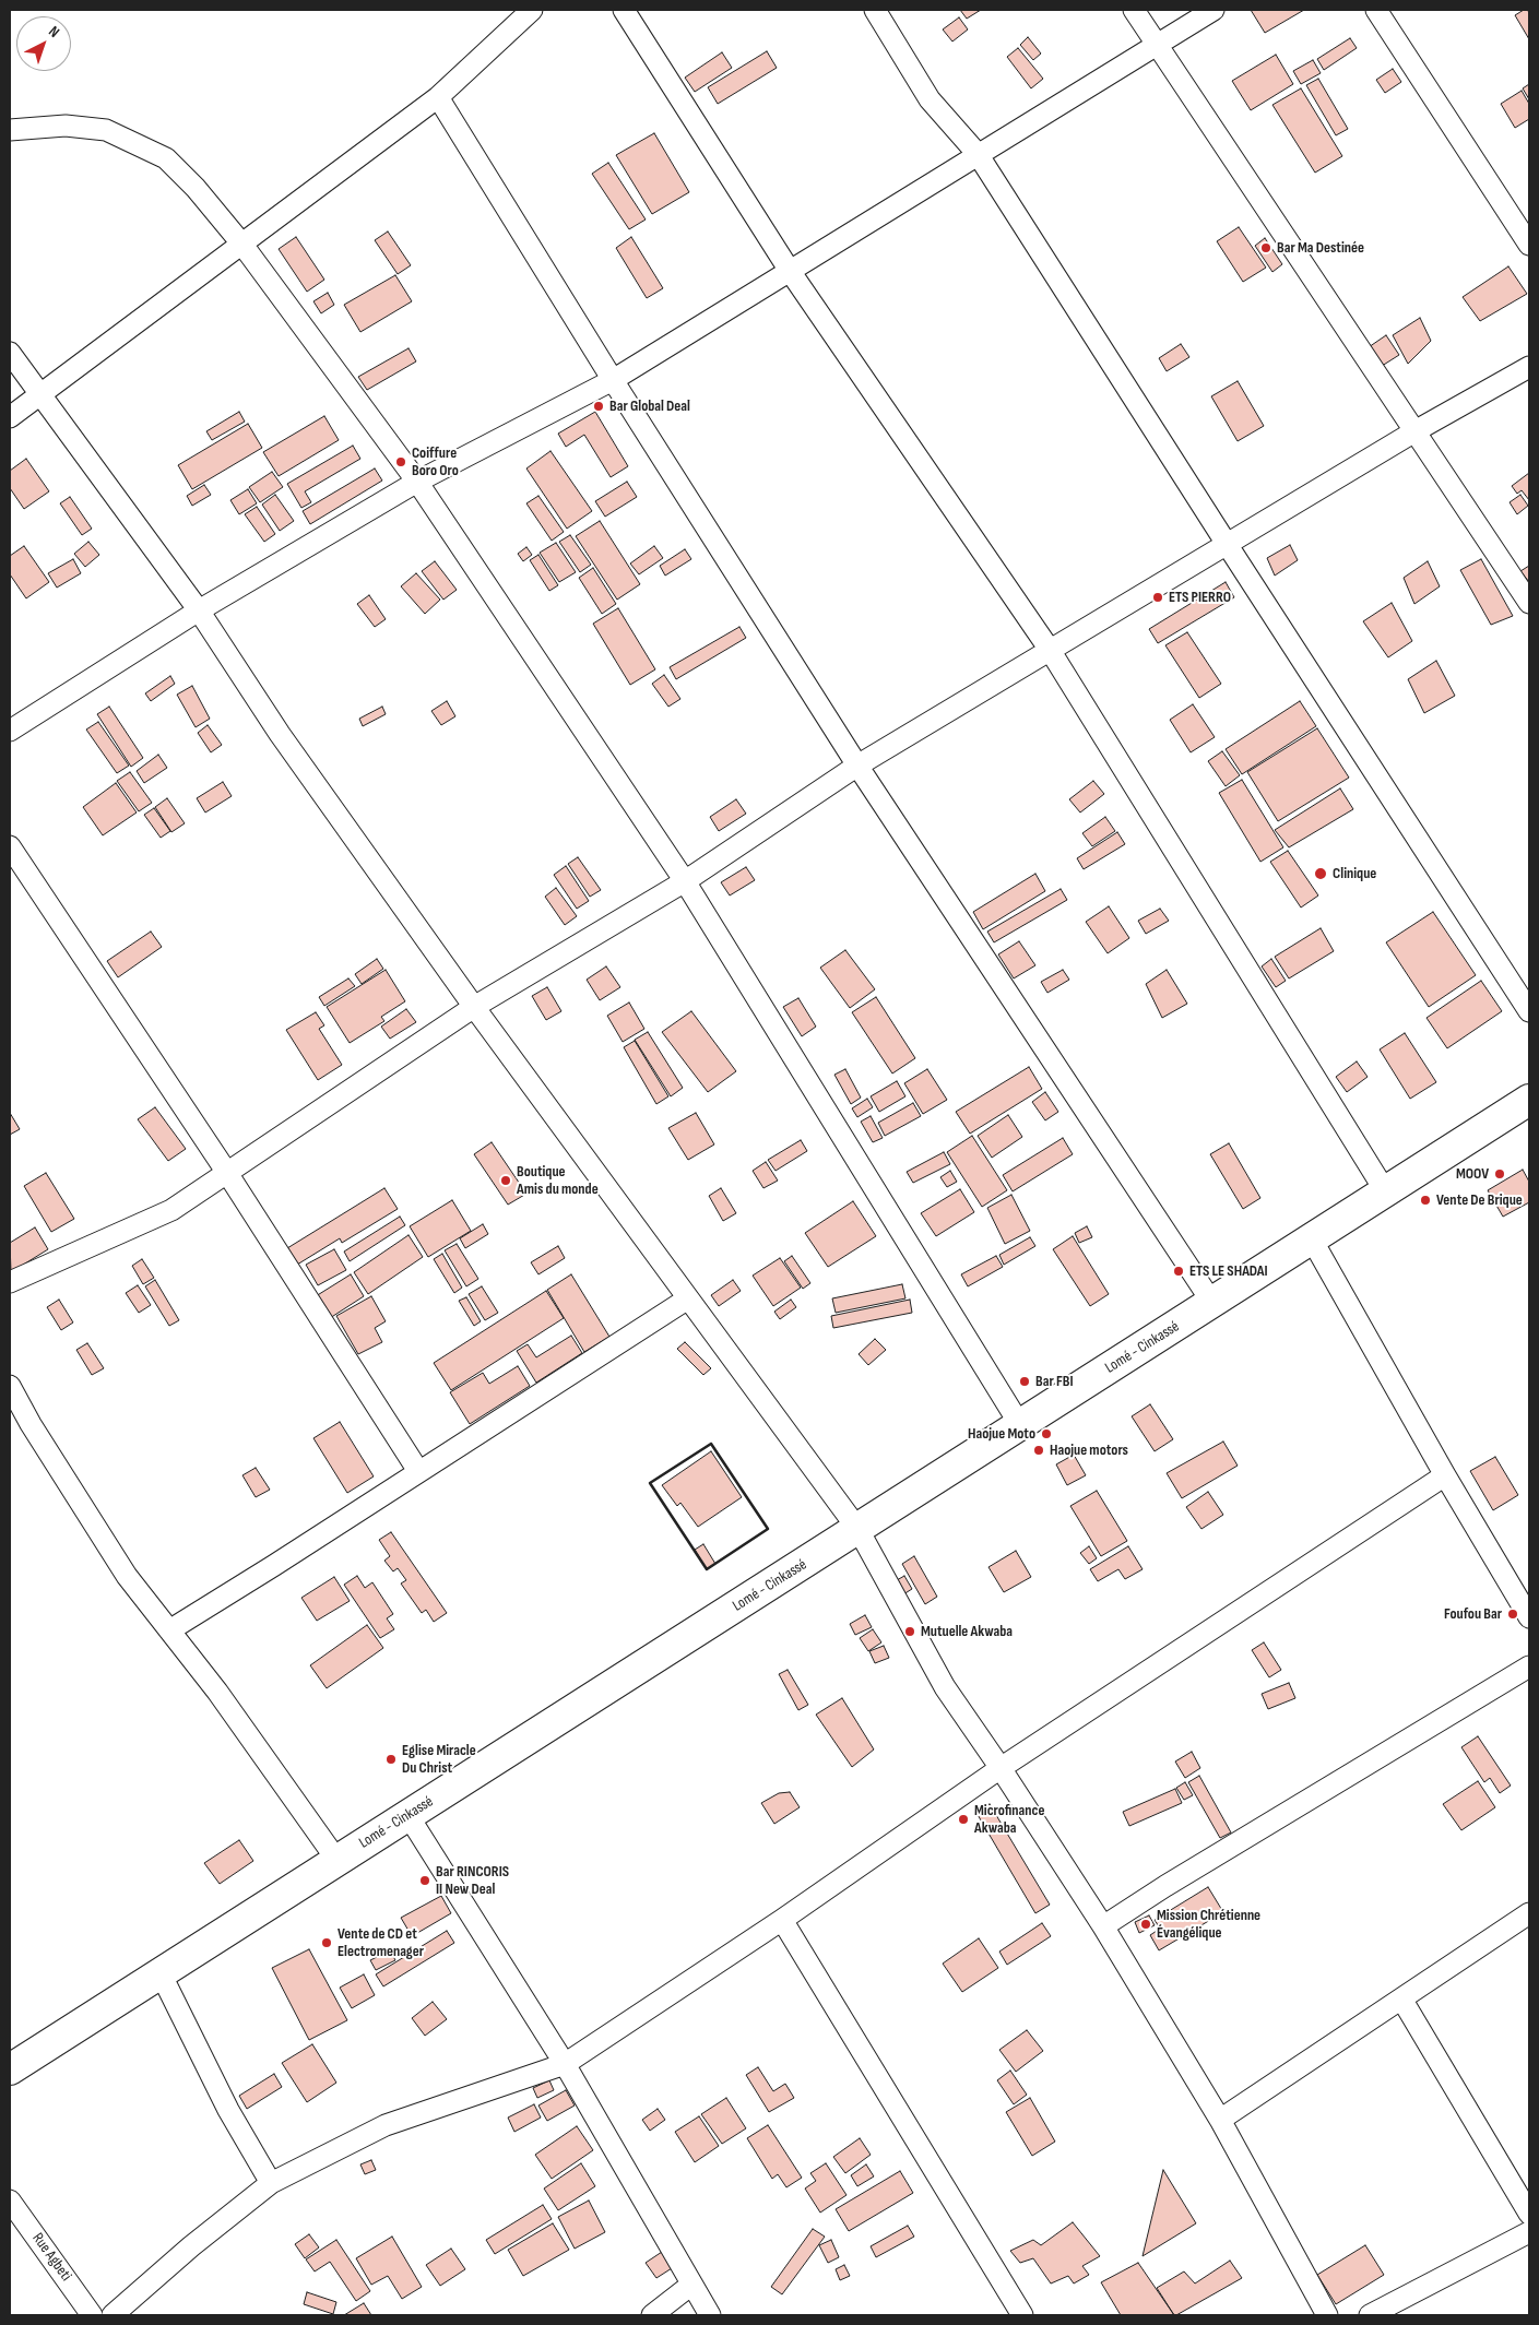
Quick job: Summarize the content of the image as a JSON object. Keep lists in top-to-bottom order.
{
  "streets": {
    "highway": ["Lomé - Cinkassé"],
    "street": ["Rue Agbeti"]
  },
  "places": [
    "Bar Ma Destinée",
    "Bar Global Deal",
    "Coiffure Boro Oro",
    "ETS PIERRO",
    "Clinique",
    "MOOV",
    "Boutique Amis du monde",
    "Vente De Brique",
    "ETS LE SHADAI",
    "Bar FBI",
    "Haojue Moto",
    "Haojue motors",
    "Foufou Bar",
    "Mutuelle Akwaba",
    "Eglise Miracle Du Christ",
    "Microfinance Akwaba",
    "Bar RINCORIS II New Deal",
    "Mission Chrétienne Évangélique",
    "Vente de CD et Electromenager"
  ],
  "north": "top right"
}
